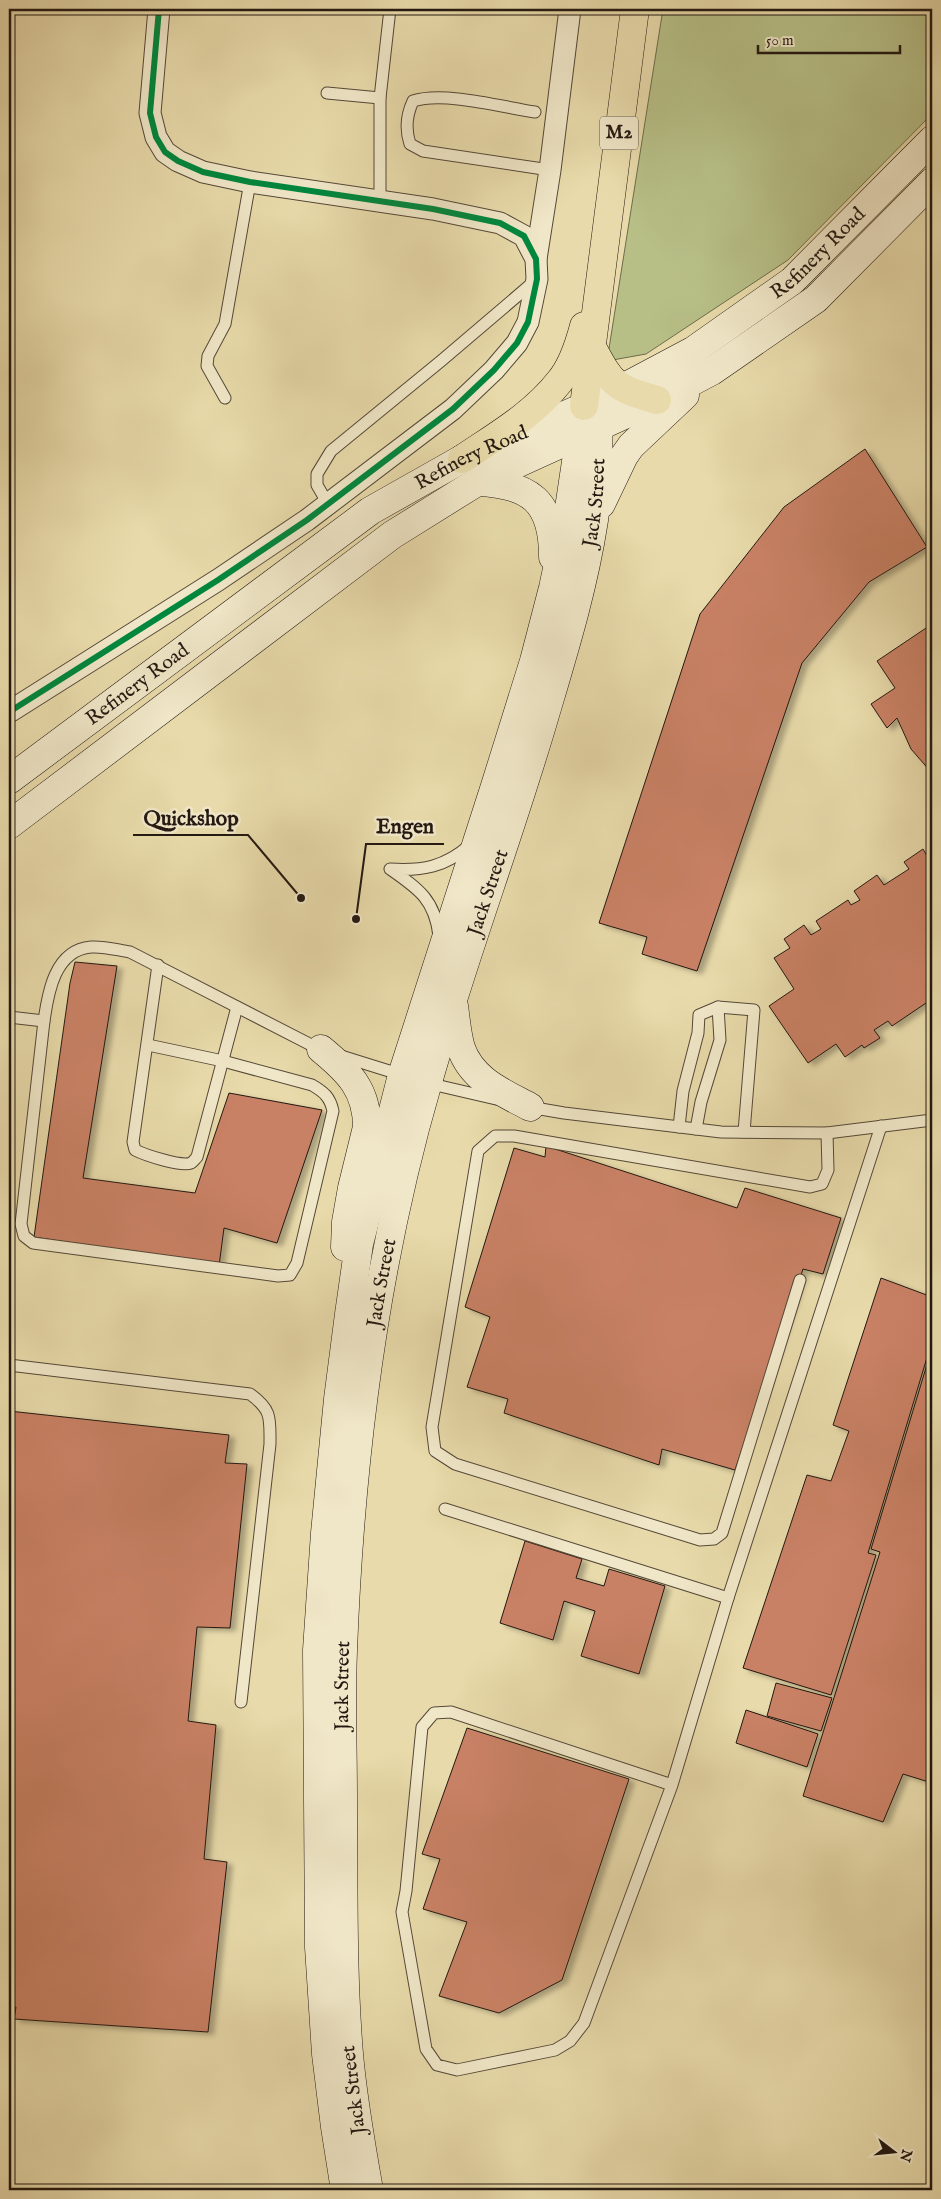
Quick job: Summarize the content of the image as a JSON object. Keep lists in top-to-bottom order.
{
  "streets": {
    "highway": ["M2"],
    "main road": ["Refinery Road", "Jack Street"]
  },
  "crossings": [
    ["Refinery Road", "Jack Street"]
  ],
  "places": ["Quickshop", "Engen"],
  "scale_bar": "50 m",
  "north": "right"
}
